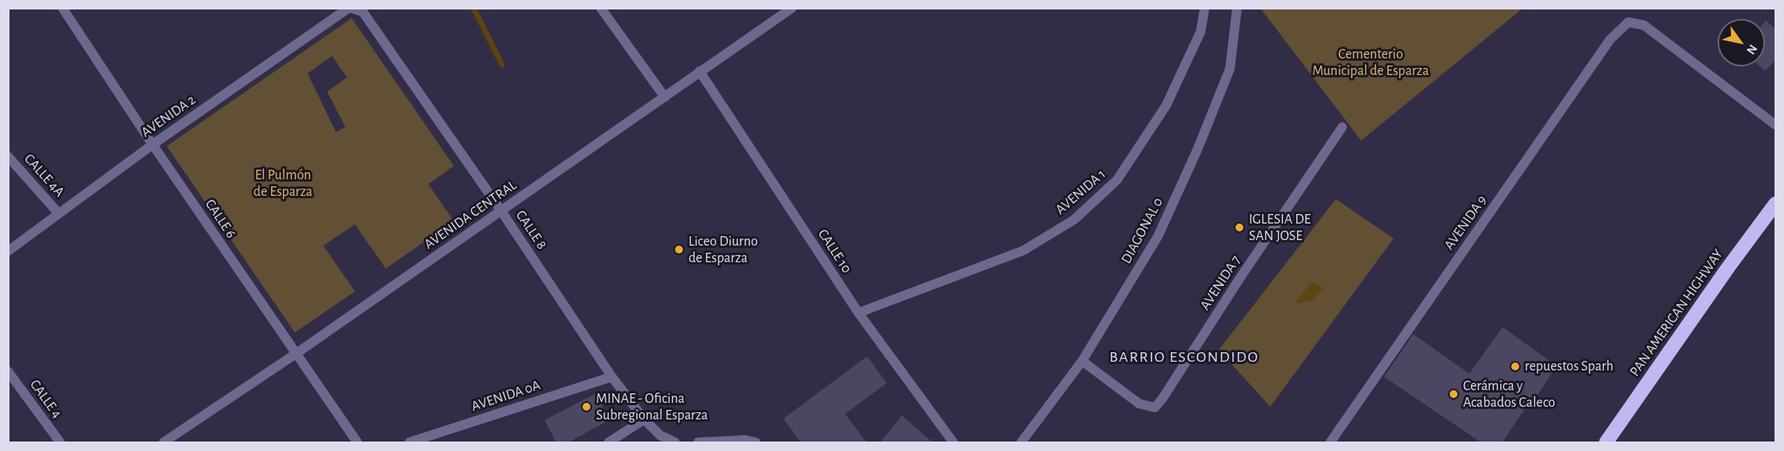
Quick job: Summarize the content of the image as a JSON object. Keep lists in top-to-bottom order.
{
  "streets": {
    "highway": ["PAN AMERICAN HIGHWAY"],
    "street": [
      "AVENIDA 2",
      "CALLE 4A",
      "AVENIDA 1",
      "AVENIDA CENTRAL",
      "CALLE 6",
      "AVENIDA 9",
      "CALLE 8",
      "DIAGONAL 0",
      "CALLE 10",
      "AVENIDA 7",
      "AVENIDA 0A",
      "CALLE 4"
    ]
  },
  "crossings": [
    ["AVENIDA 2", "CALLE 4A"],
    ["AVENIDA 2", "CALLE 6"],
    ["AVENIDA 2", "CALLE 8"],
    ["AVENIDA 1", "CALLE 10"],
    ["AVENIDA CENTRAL", "CALLE 6"],
    ["AVENIDA CENTRAL", "CALLE 8"],
    ["AVENIDA CENTRAL", "CALLE 10"],
    ["CALLE 8", "AVENIDA 0A"],
    ["DIAGONAL 0", "AVENIDA 7"]
  ],
  "districts": ["BARRIO ESCONDIDO"],
  "parks": ["Cementerio Municipal de Esparza", "El Pulmón de Esparza"],
  "places": [
    "IGLESIA DE SAN JOSE",
    "Liceo Diurno de Esparza",
    "repuestos Sparh",
    "Cerámica y Acabados Caleco",
    "MINAE - Oficina Subregional Esparza"
  ],
  "north": "bottom right"
}
